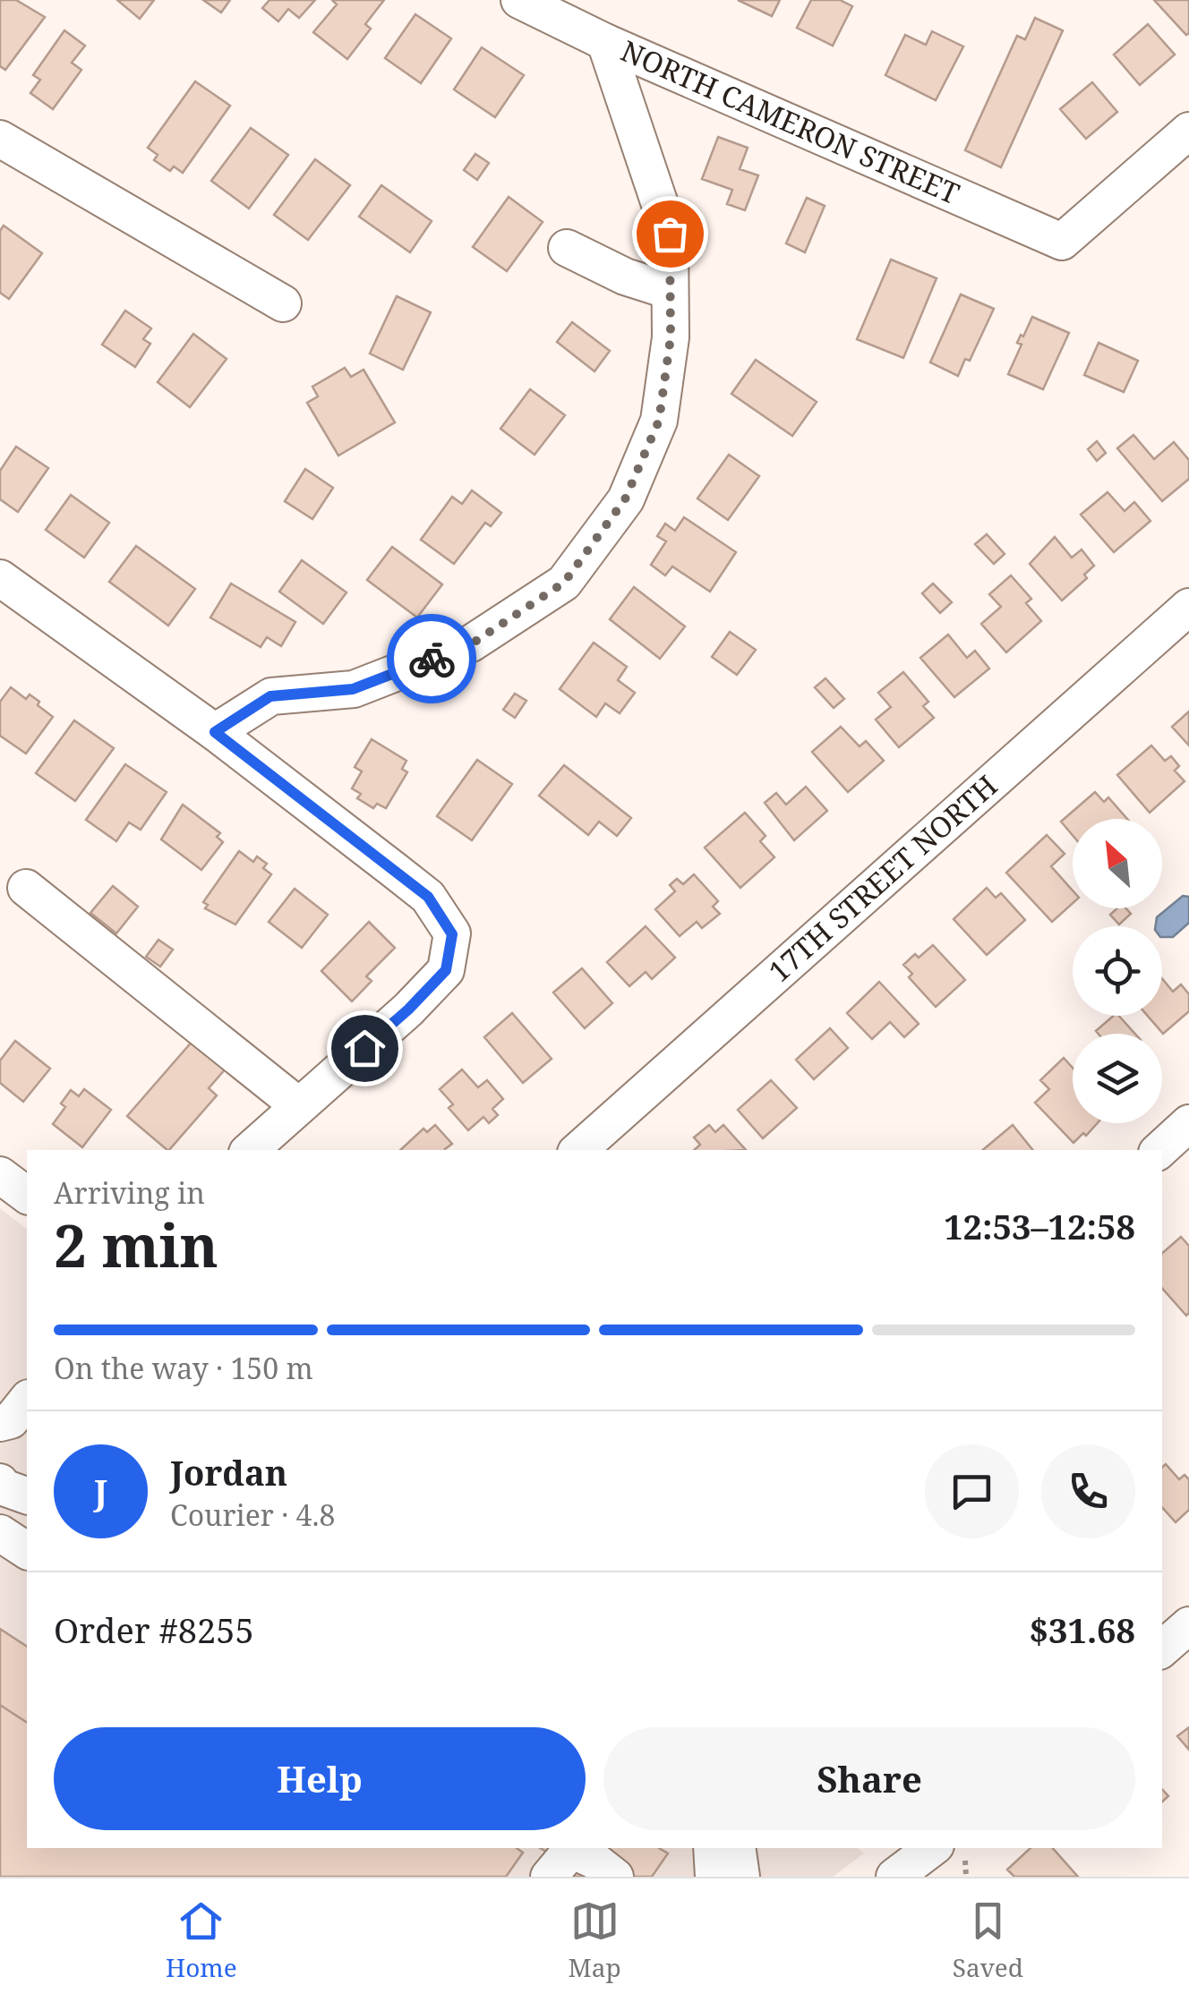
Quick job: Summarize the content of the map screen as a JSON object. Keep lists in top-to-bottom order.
{
  "streets": {
    "street": ["NORTH CAMERON STREET", "17TH STREET NORTH"]
  },
  "north": "top left",
  "page": {
    "heading": ["2 min", "Arriving in", "12:53–12:58"],
    "panel": [
      "Jordan",
      "Courier · 4.8",
      "Order #8255",
      "$31.68"
    ],
    "bar": "On the way · 150 m",
    "round": "J",
    "buttons": ["Help", "Share"],
    "tabs": ["Home", "Map", "Saved"]
  }
}
